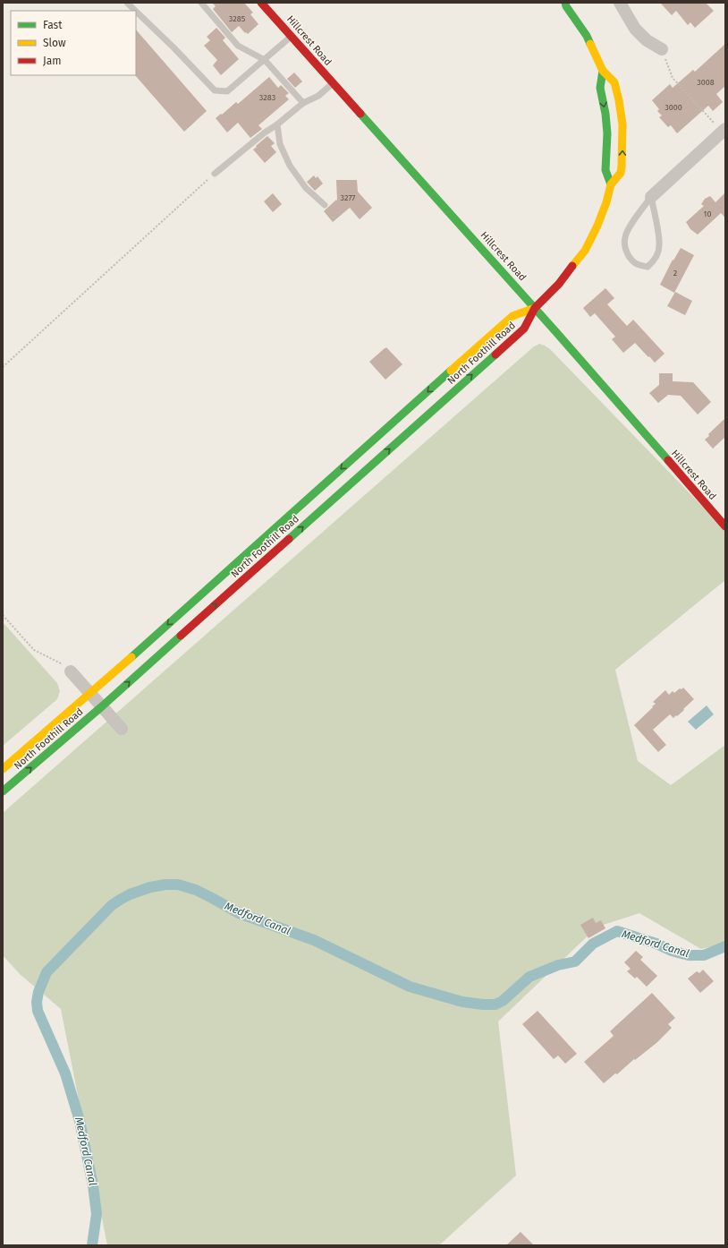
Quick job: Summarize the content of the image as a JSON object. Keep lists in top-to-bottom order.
{
  "streets": {
    "main road": ["Hillcrest Road", "North Foothill Road"]
  },
  "crossings": [
    ["Hillcrest Road", "North Foothill Road"]
  ],
  "water": ["Medford Canal"],
  "house_numbers": [
    "3285",
    "3008",
    "3283",
    "3000",
    "3277",
    "10",
    "2"
  ],
  "legend": ["Fast", "Slow", "Jam"]
}
